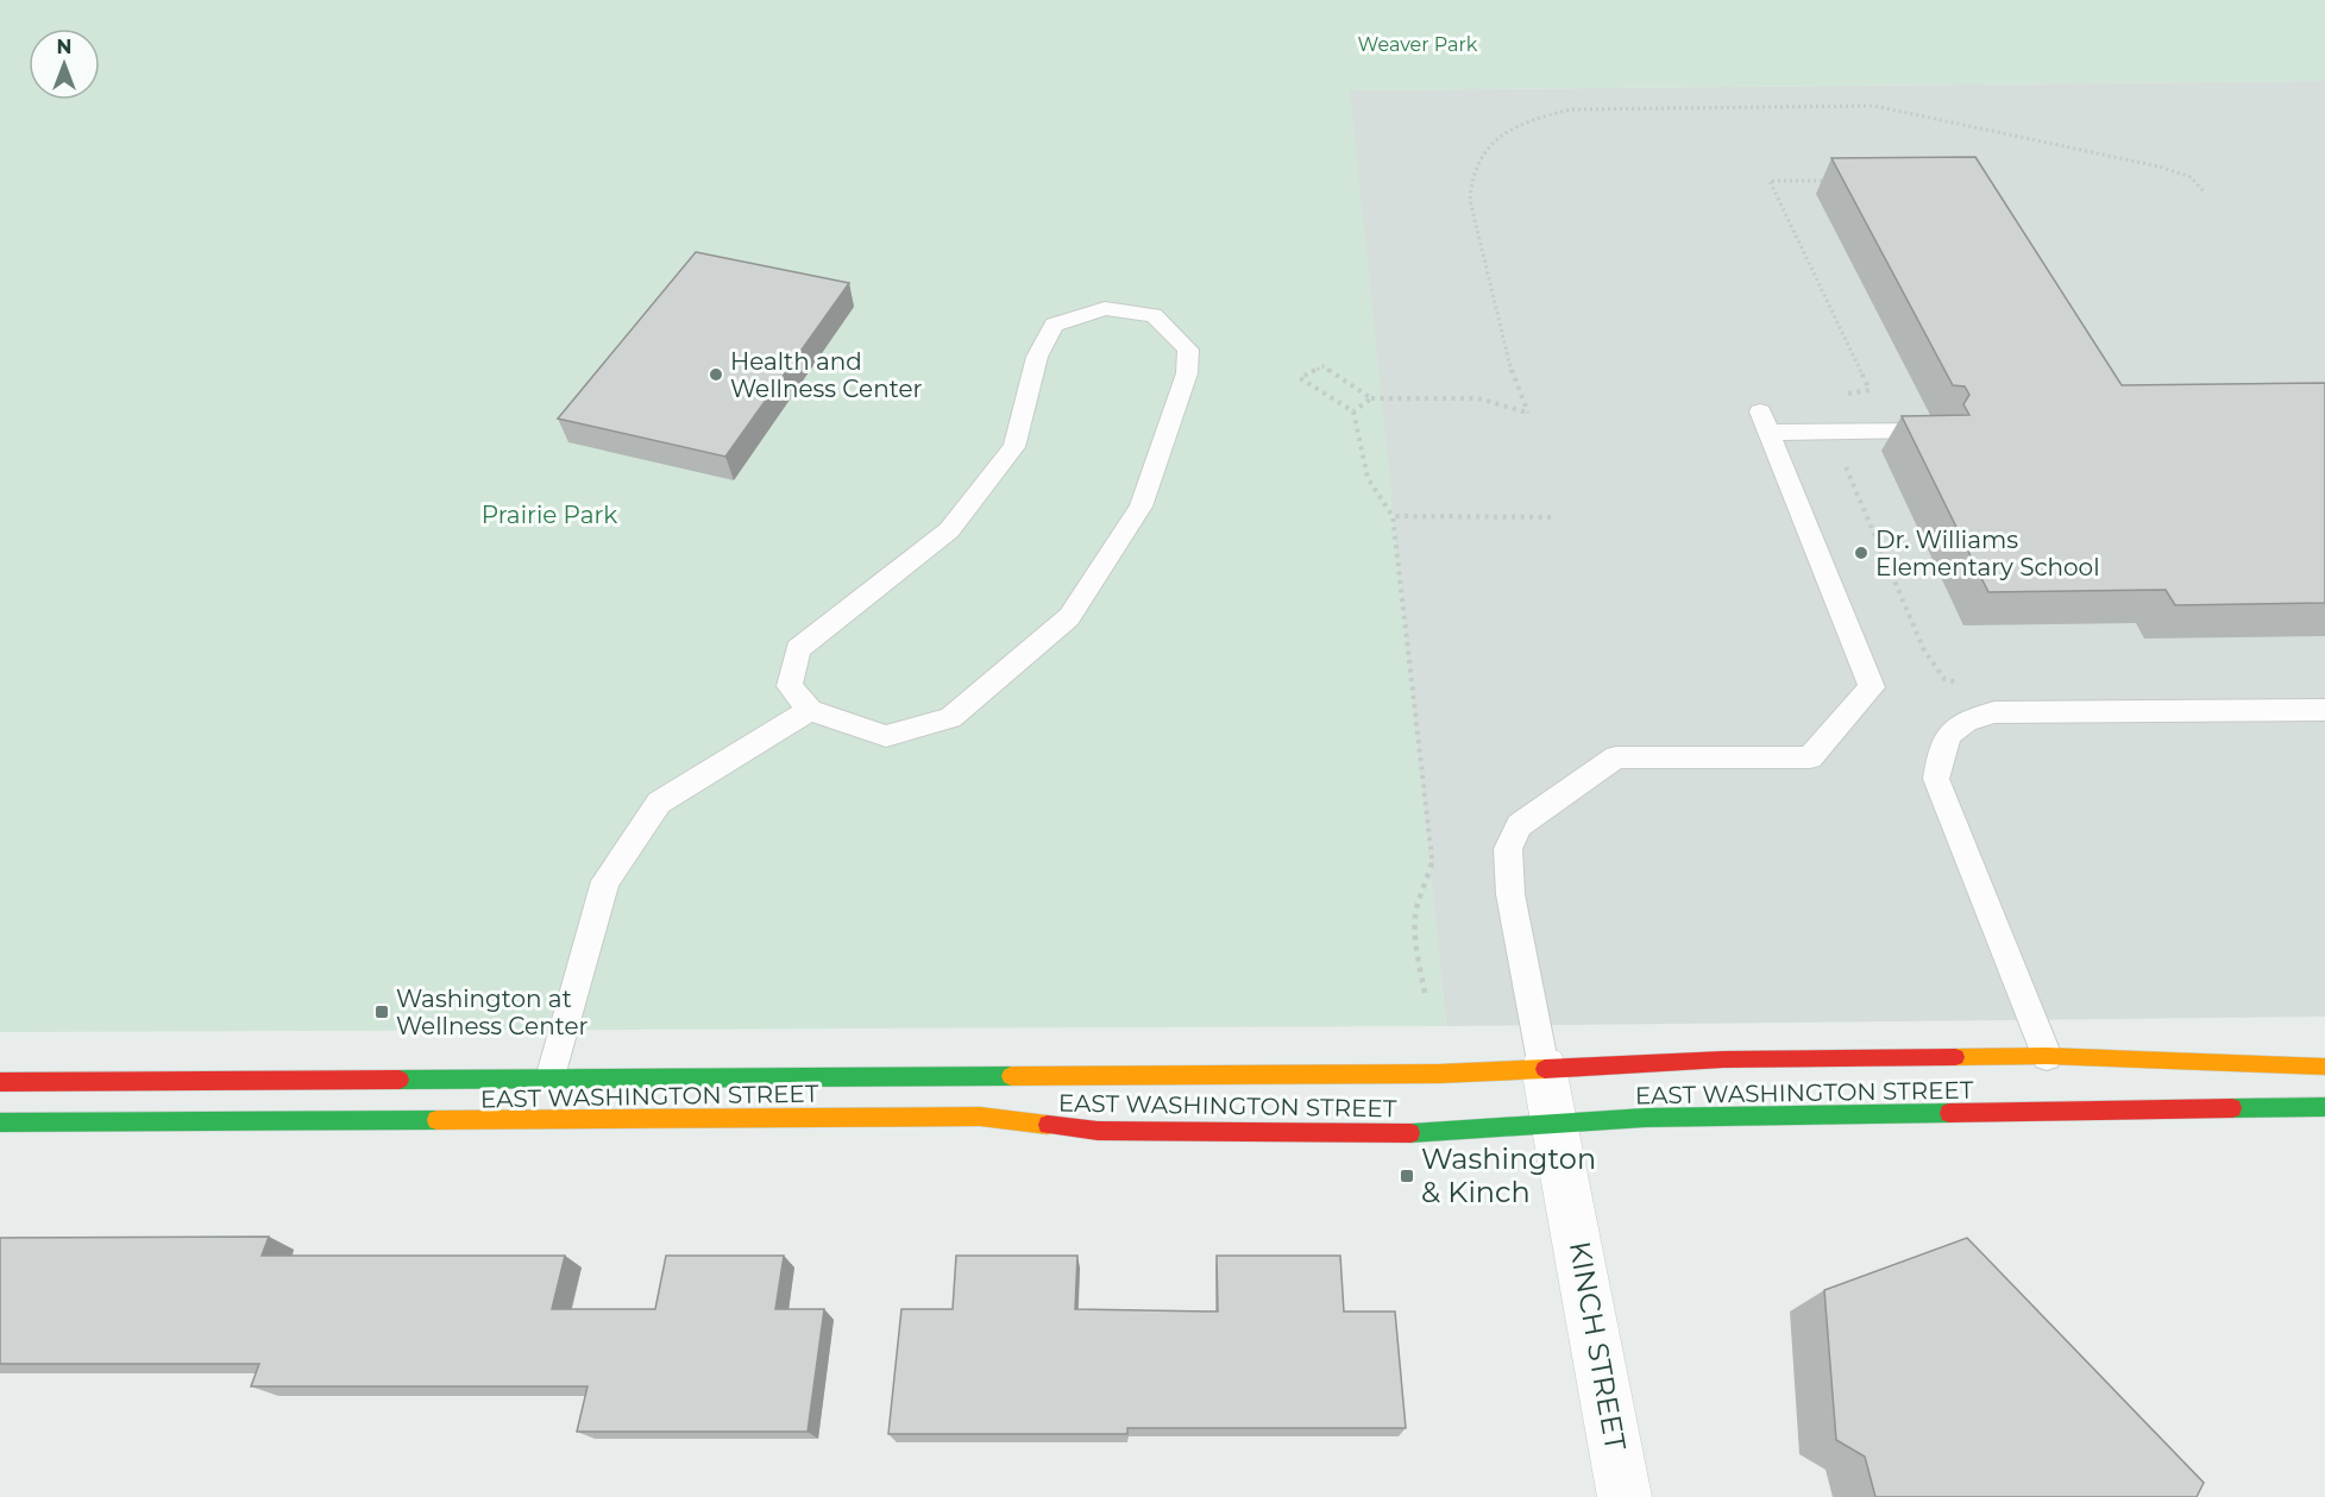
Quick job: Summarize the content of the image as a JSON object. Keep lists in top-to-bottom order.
{
  "streets": {
    "main road": ["EAST WASHINGTON STREET"],
    "street": ["KINCH STREET"]
  },
  "crossings": [
    ["EAST WASHINGTON STREET", "KINCH STREET"]
  ],
  "parks": ["Weaver Park", "Prairie Park"],
  "places": {
    "other": ["Health and Wellness Center", "Dr. Williams Elementary School"],
    "transit": ["Washington at Wellness Center", "Washington & Kinch"]
  },
  "north": "top"
}
